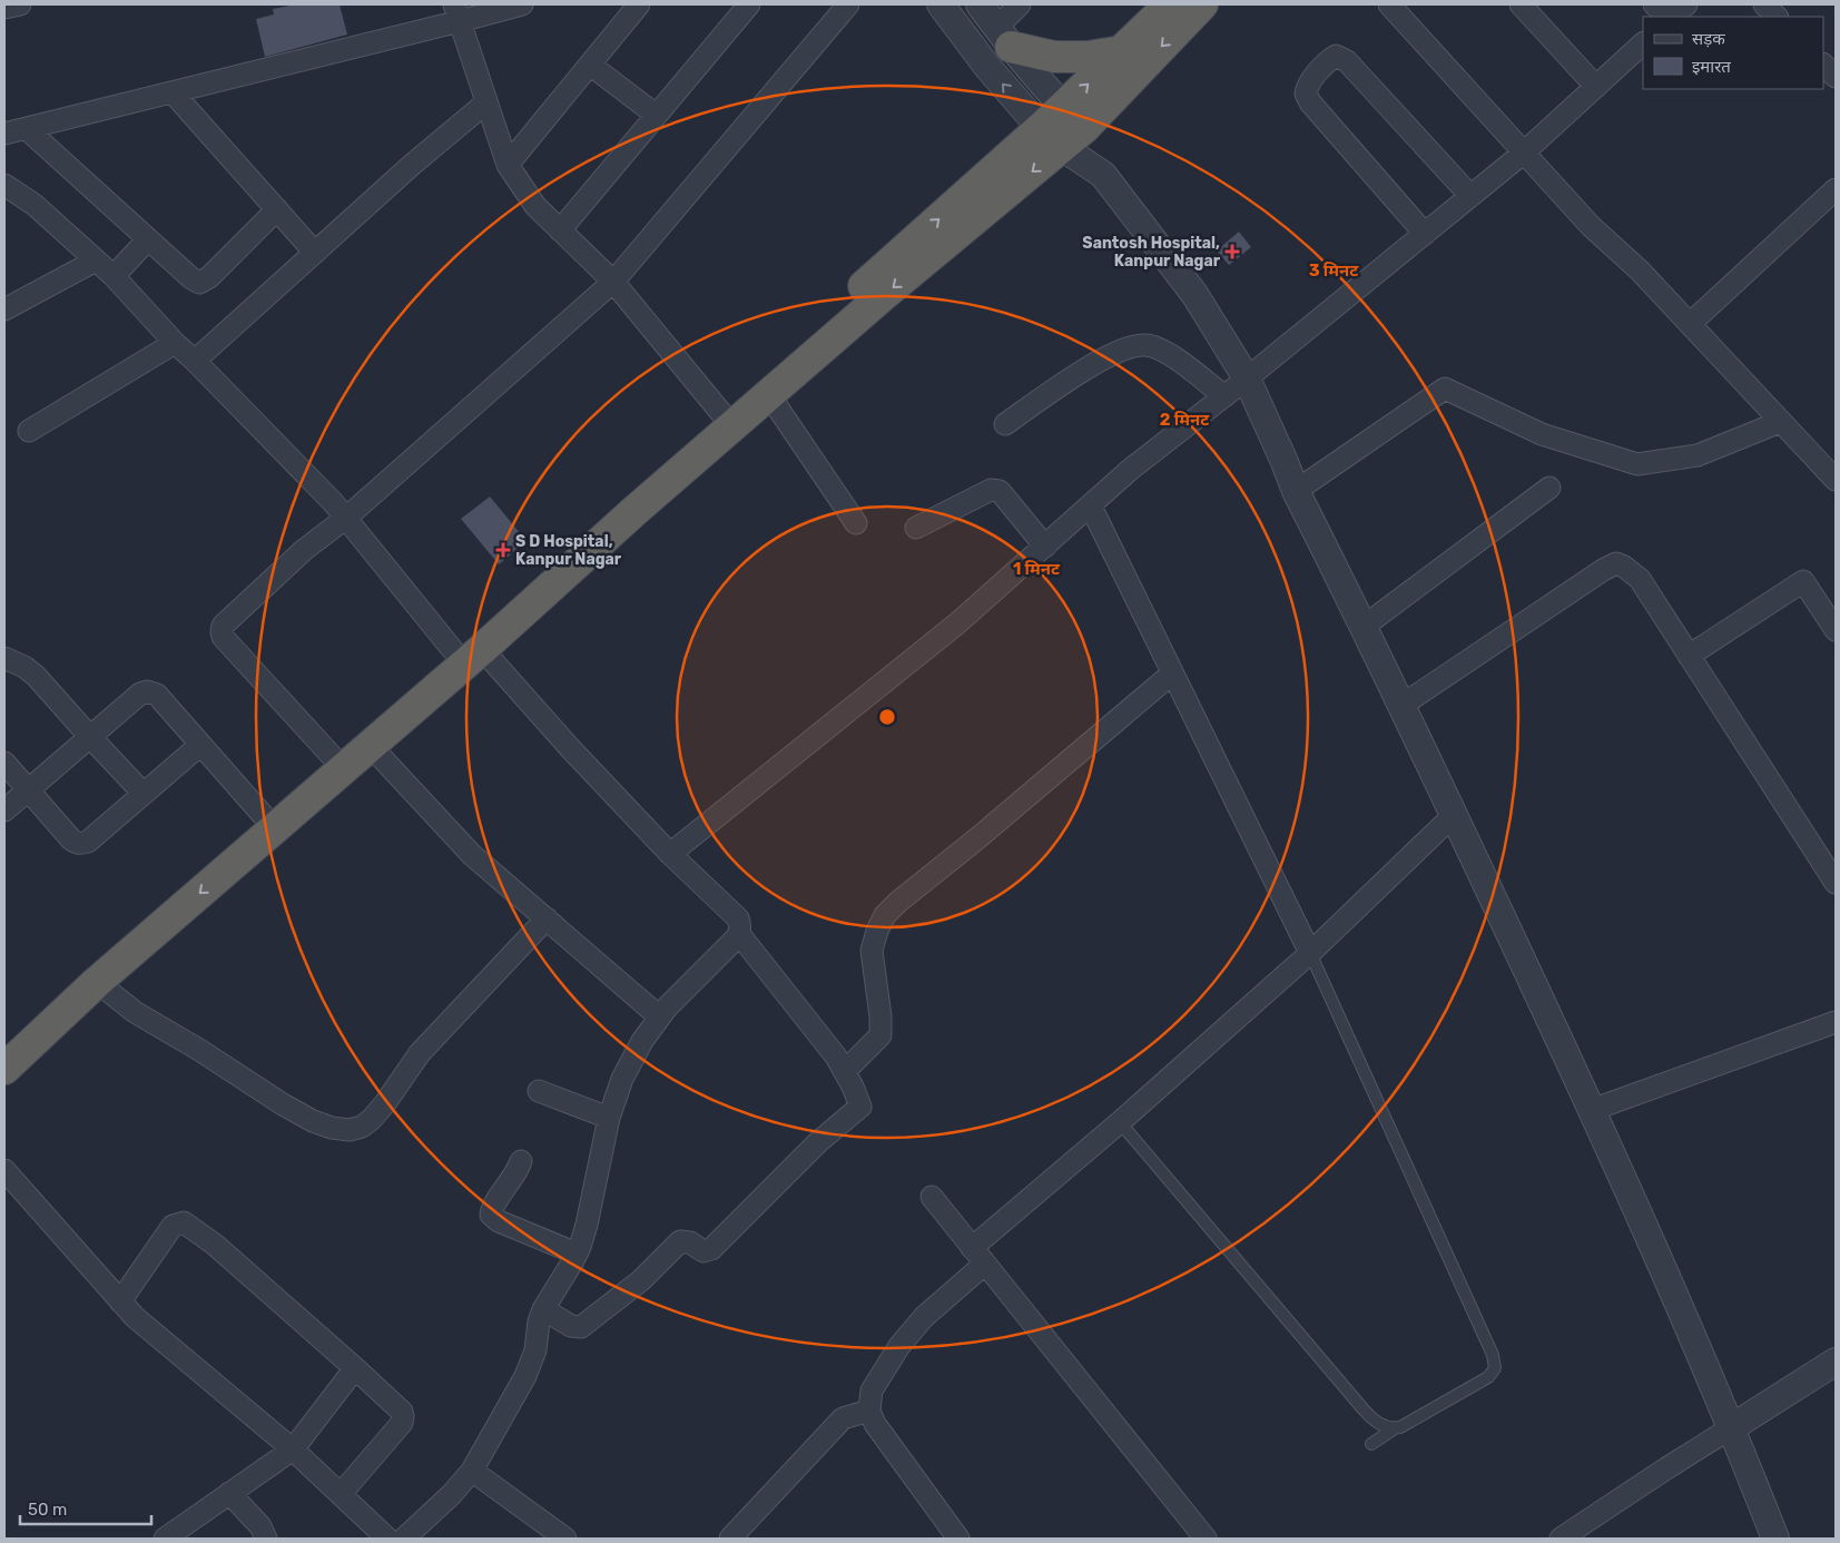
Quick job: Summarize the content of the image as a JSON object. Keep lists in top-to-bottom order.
{
  "places": {
    "health": ["Santosh Hospital, Kanpur Nagar", "S D Hospital, Kanpur Nagar"]
  },
  "legend": ["सड़क", "इमारत"],
  "scale_bar": "50 m",
  "rings": ["3 मिनट", "2 मिनट", "1 मिनट"]
}
